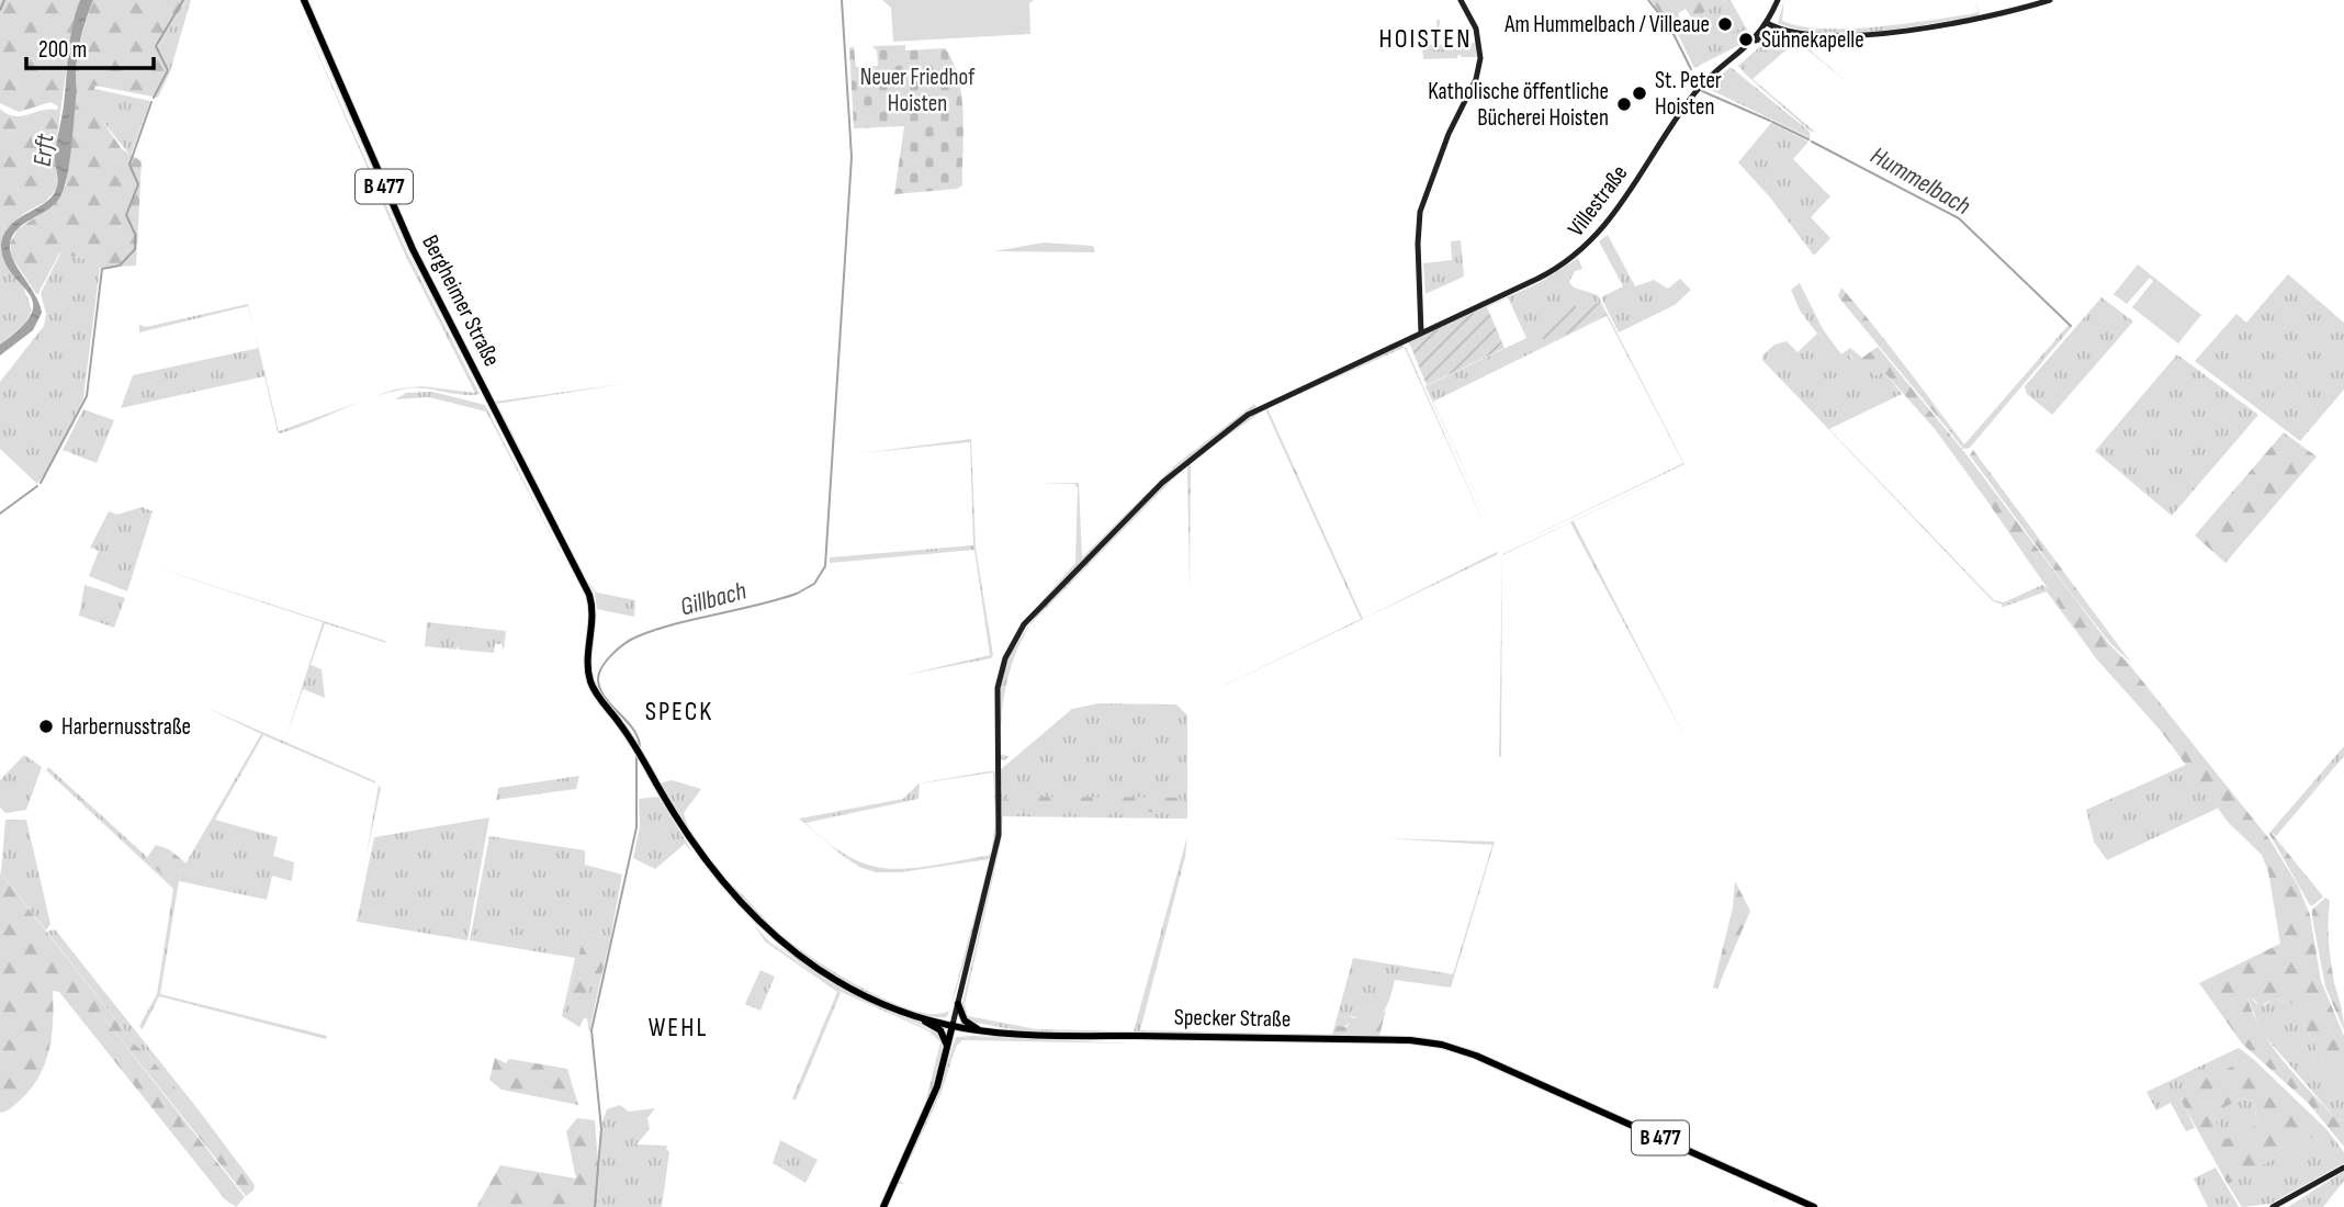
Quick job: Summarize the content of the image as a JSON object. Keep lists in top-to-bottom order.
{
  "streets": {
    "main road": [
      "B 477",
      "Villestraße",
      "Bergheimer Straße",
      "Specker Straße"
    ]
  },
  "crossings": [
    ["Bergheimer Straße", "Specker Straße"]
  ],
  "districts": ["HOISTEN", "SPECK", "WEHL"],
  "water": ["Erft", "Hummelbach", "Gillbach"],
  "parks": ["Neuer Friedhof Hoisten"],
  "places": [
    "Am Hummelbach / Villeaue",
    "Sühnekapelle",
    "St. Peter Hoisten",
    "Katholische öffentliche Bücherei Hoisten",
    "Harbernusstraße"
  ],
  "scale_bar": "200 m"
}
